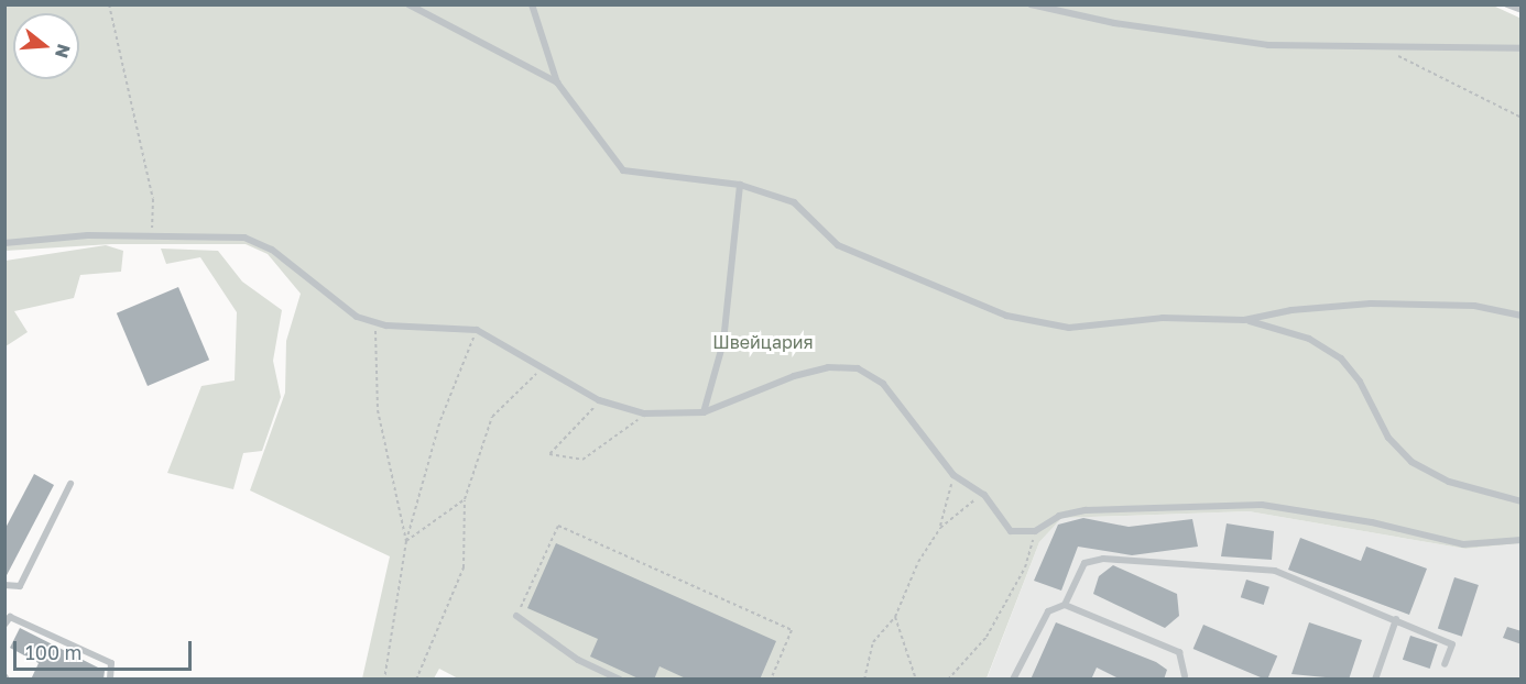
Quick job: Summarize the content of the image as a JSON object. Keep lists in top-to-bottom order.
{
  "parks": ["Швейцария"],
  "scale_bar": "100 m",
  "north": "right"
}
